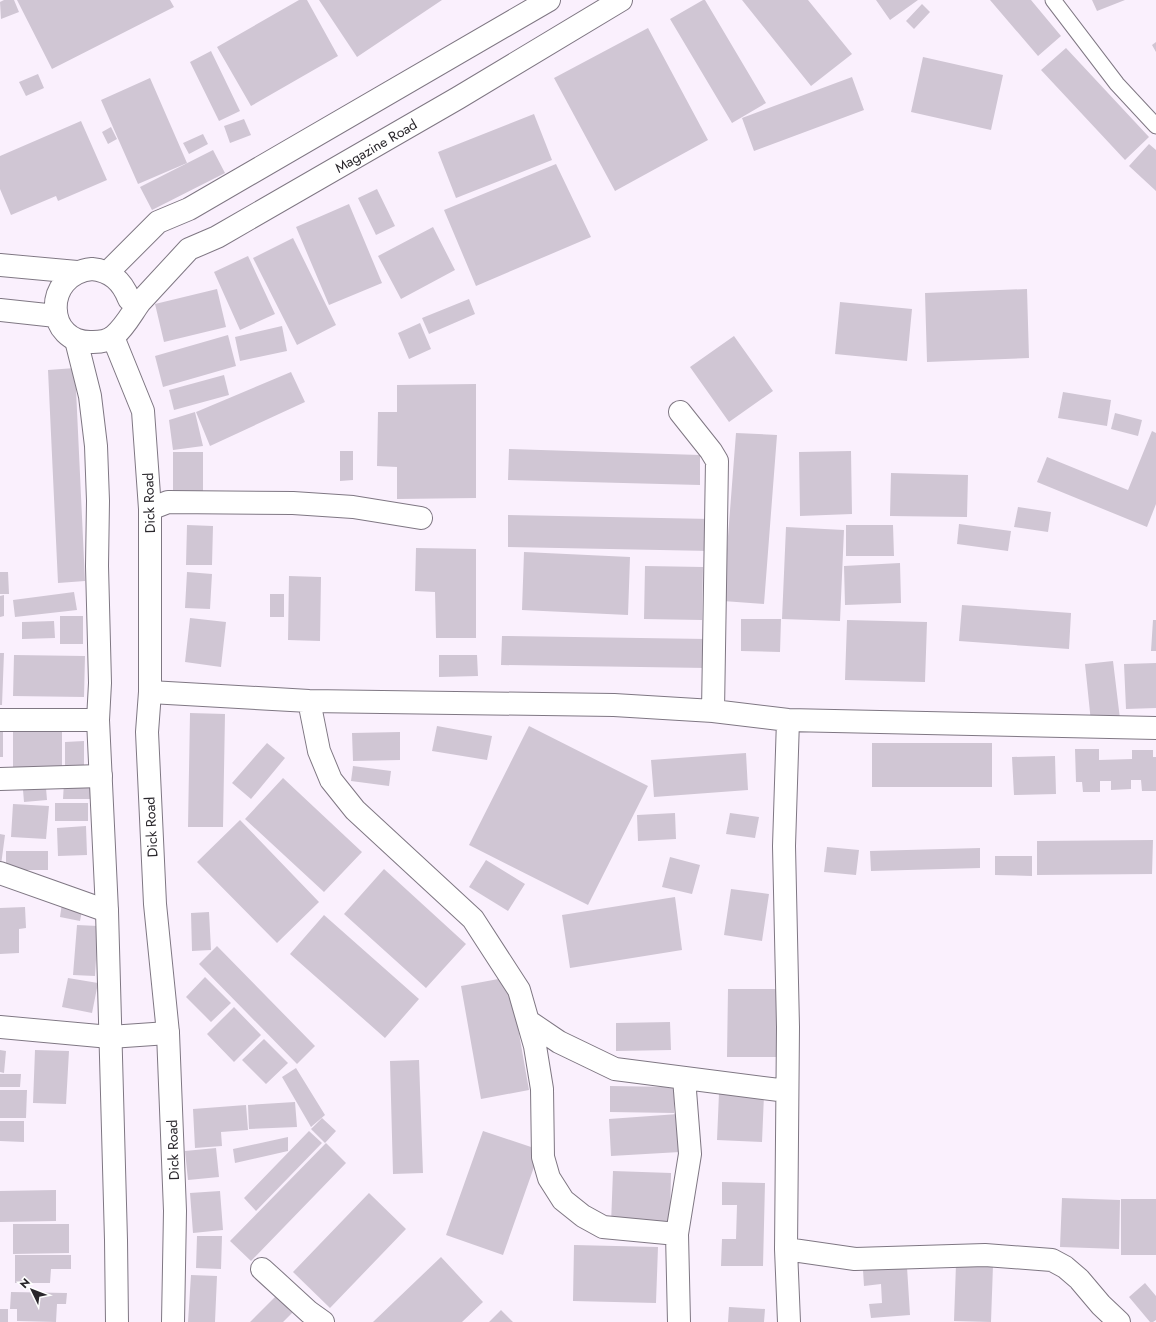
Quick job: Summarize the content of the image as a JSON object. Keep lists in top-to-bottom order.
{
  "streets": {
    "street": ["Magazine Road", "Dick Road"]
  },
  "crossings": [
    ["Magazine Road", "Dick Road"]
  ],
  "north": "top left"
}
